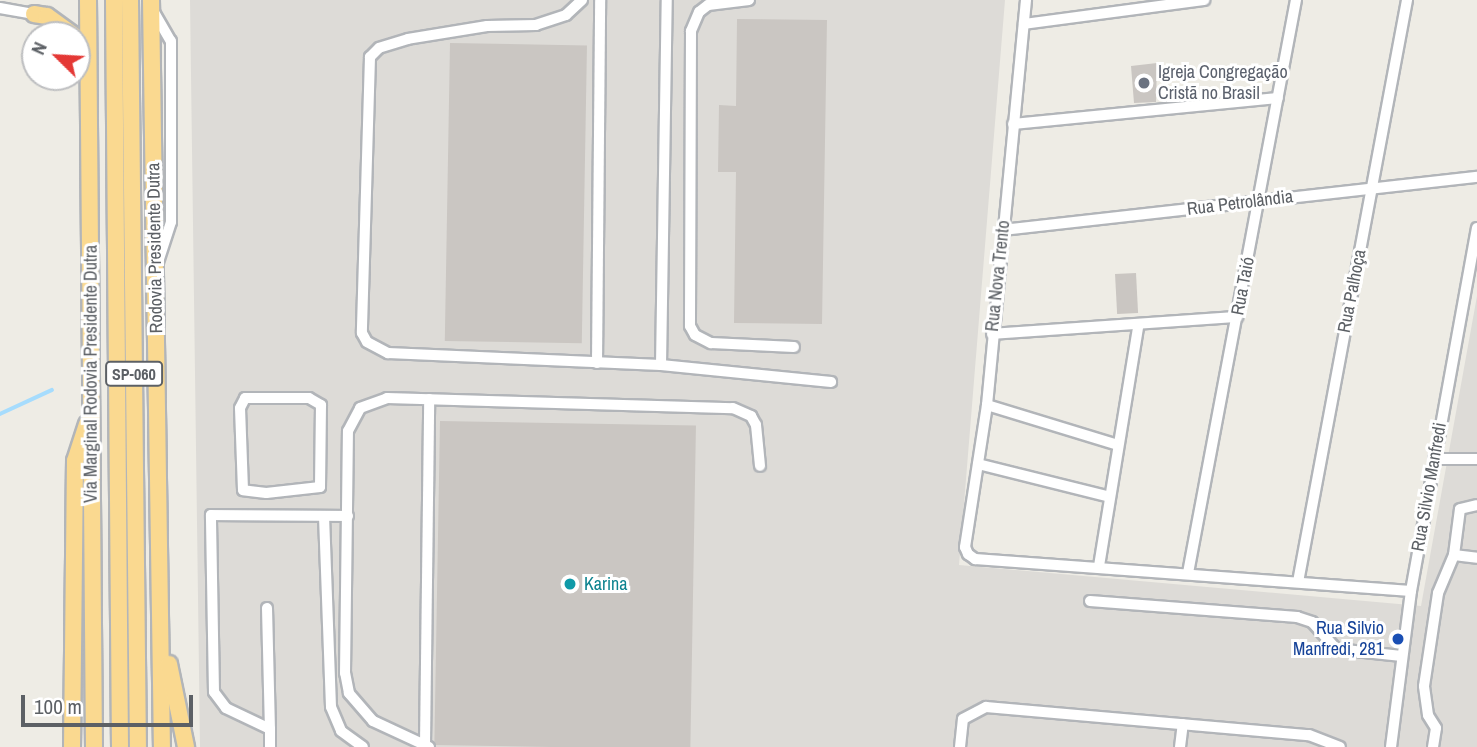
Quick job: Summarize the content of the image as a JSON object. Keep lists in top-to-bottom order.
{
  "streets": {
    "highway": ["Rodovia Presidente Dutra", "Via Marginal Rodovia Presidente Dutra", "SP-060"],
    "street": [
      "Rua Petrolândia",
      "Rua Nova Trento",
      "Rua Taió",
      "Rua Palhoça",
      "Rua Silvio Manfredi"
    ]
  },
  "crossings": [
    ["Rua Petrolândia", "Rua Nova Trento"],
    ["Rua Petrolândia", "Rua Taió"],
    ["Rua Petrolândia", "Rua Palhoça"]
  ],
  "places": ["Igreja Congregação Cristã no Brasil", "Karina", "Rua Silvio Manfredi, 281"],
  "scale_bar": "100 m",
  "north": "top left"
}
